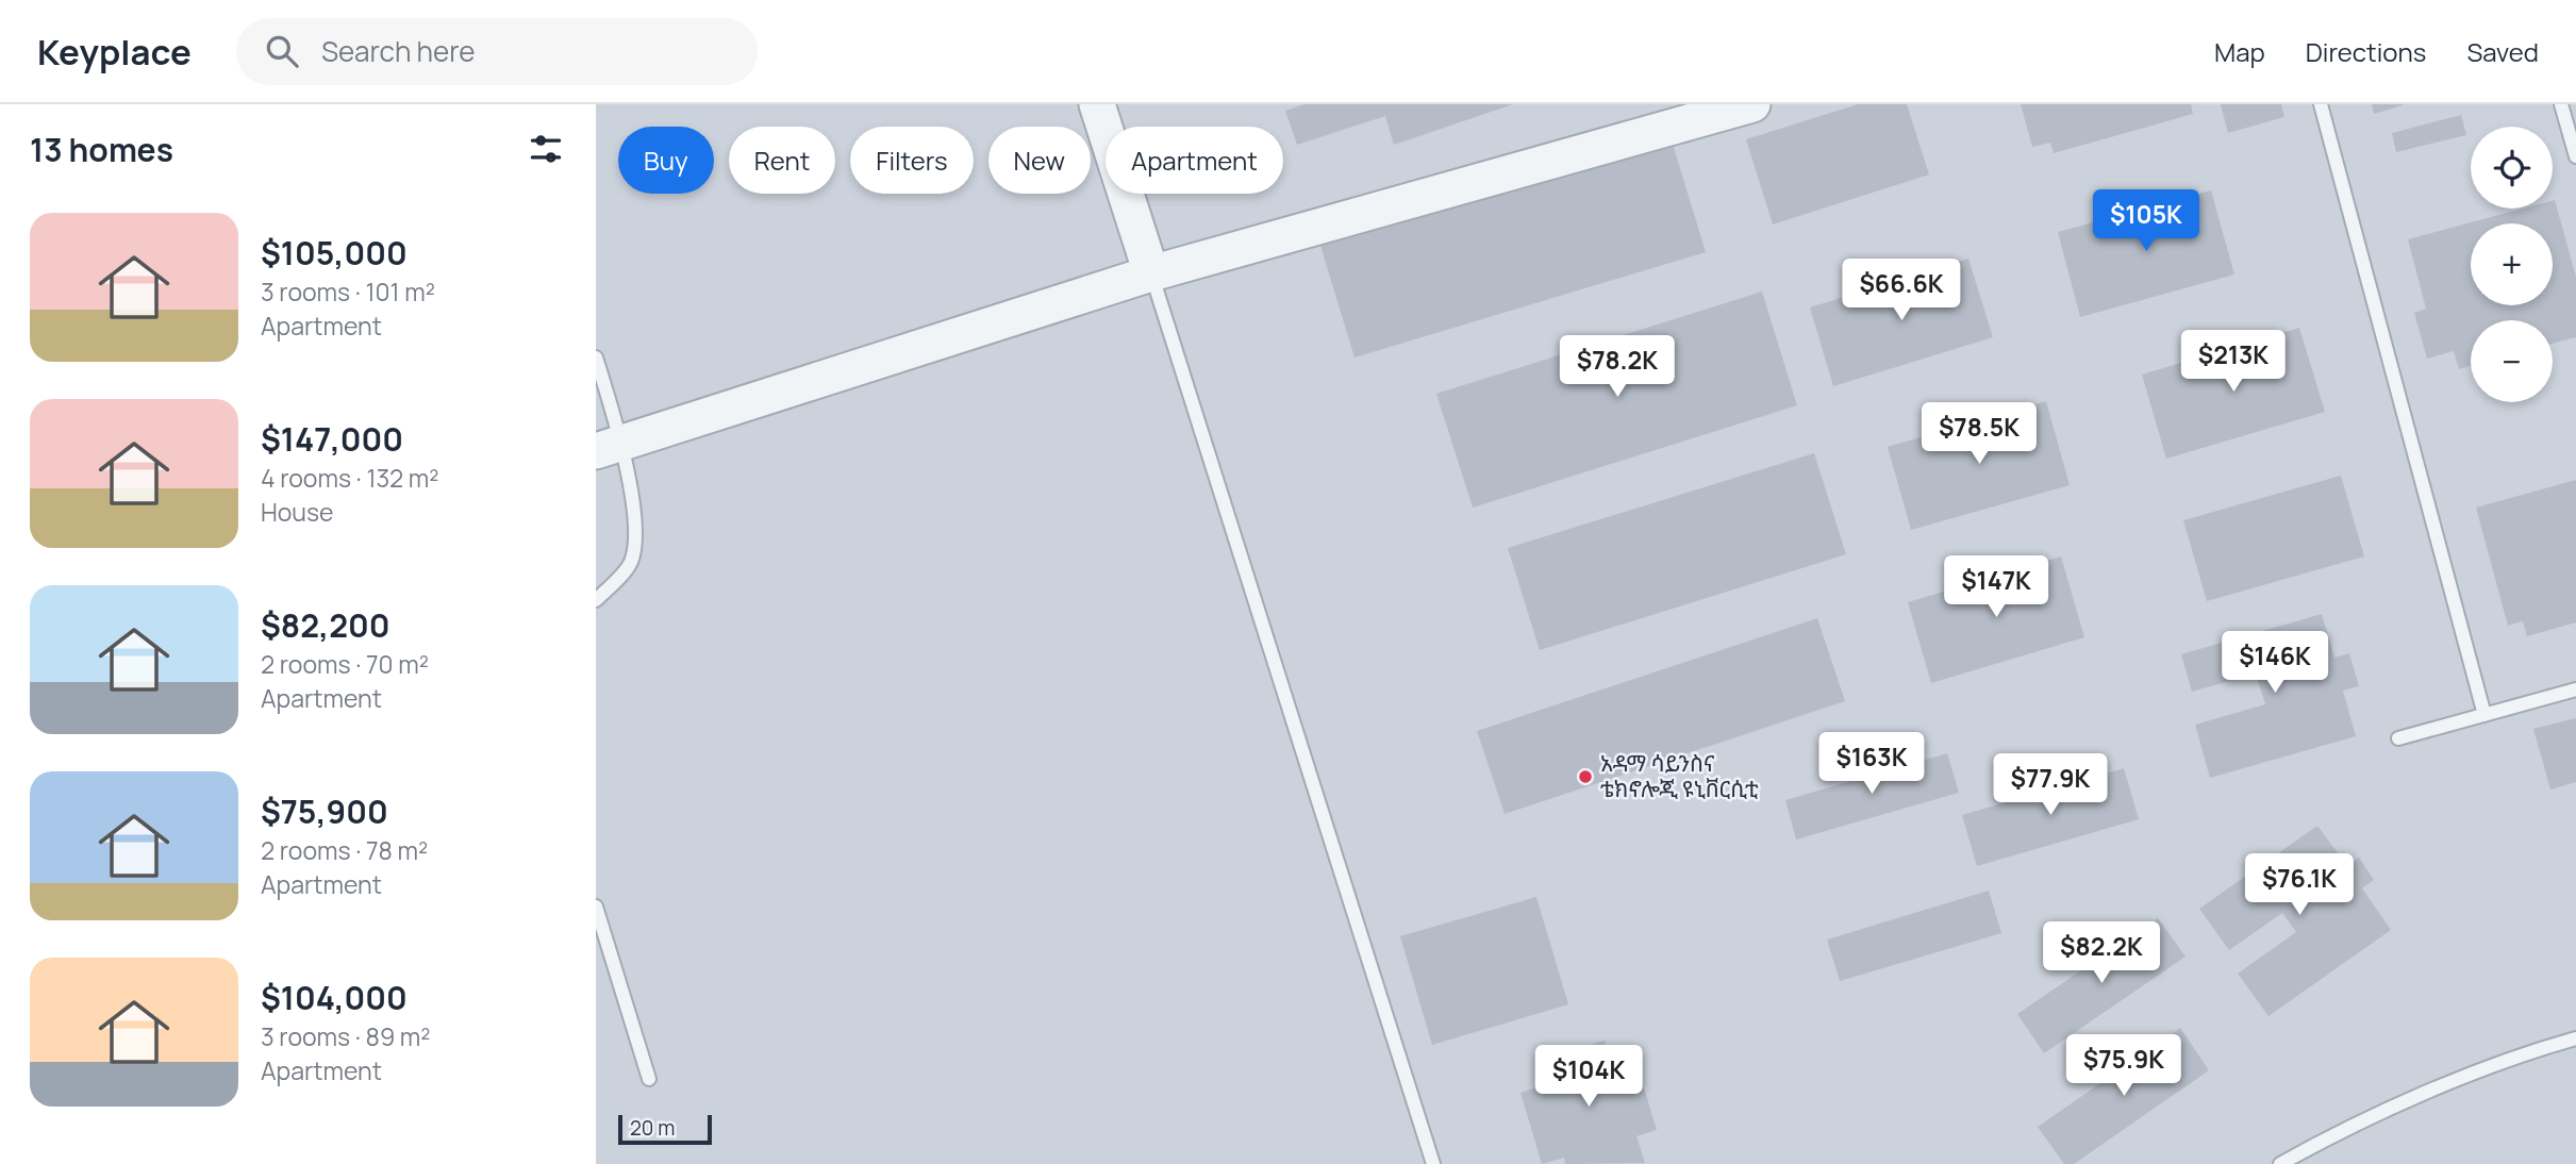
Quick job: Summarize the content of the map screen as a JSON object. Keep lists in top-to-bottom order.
{
  "places": ["አዳማ ሳይንስና ቴክኖሎጂ ዩኒቨርሲቲ"],
  "scale_bar": "20 m",
  "page": {
    "header": "Keyplace",
    "search": "Search here",
    "nav": ["Map", "Directions", "Saved"],
    "heading": "13 homes",
    "map_buttons": ["+", "−"],
    "chip": [
      "Buy",
      "Rent",
      "Filters",
      "New",
      "Apartment"
    ],
    "price": [
      "$105K",
      "$66.6K",
      "$213K",
      "$78.2K",
      "$78.5K",
      "$147K",
      "$146K",
      "$163K",
      "$77.9K",
      "$76.1K",
      "$82.2K",
      "$75.9K",
      "$104K"
    ],
    "list": [
      {
        "name": "$105,000",
        "note": "3 rooms · 101 m² · Apartment"
      },
      {
        "name": "$147,000",
        "note": "4 rooms · 132 m² · House"
      },
      {
        "name": "$82,200",
        "note": "2 rooms · 70 m² · Apartment"
      },
      {
        "name": "$75,900",
        "note": "2 rooms · 78 m² · Apartment"
      },
      {
        "name": "$104,000",
        "note": "3 rooms · 89 m² · Apartment"
      }
    ],
    "scale": "20 m"
  }
}
